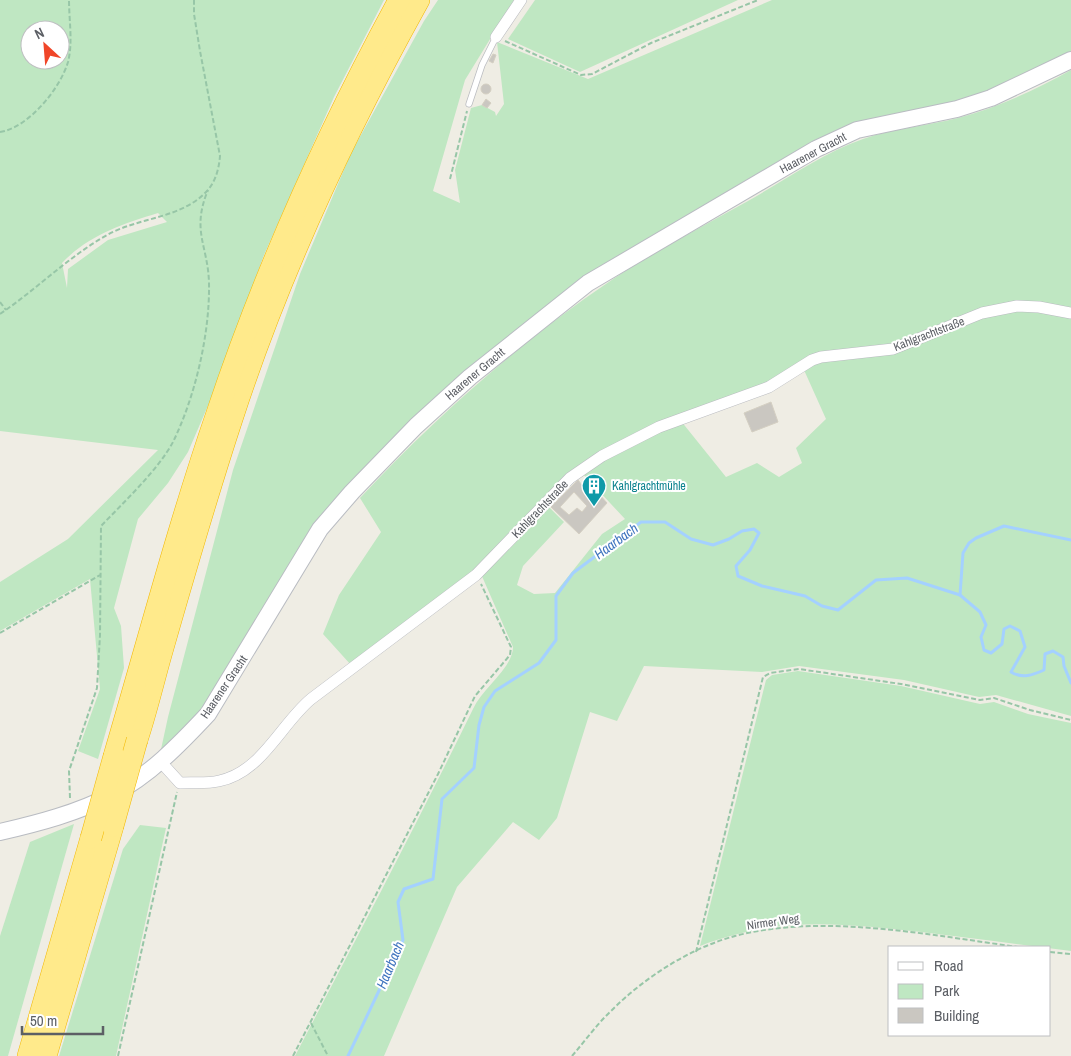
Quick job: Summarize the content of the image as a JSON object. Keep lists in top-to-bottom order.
{
  "streets": {
    "main road": ["Haarener Gracht"],
    "street": ["Kahlgrachtstraße"],
    "path": ["Nirmer Weg"]
  },
  "water": ["Haarbach"],
  "places": {
    "building": ["Kahlgrachtmühle"]
  },
  "legend": ["Road", "Park", "Building"],
  "scale_bar": "50 m",
  "north": "top left"
}
